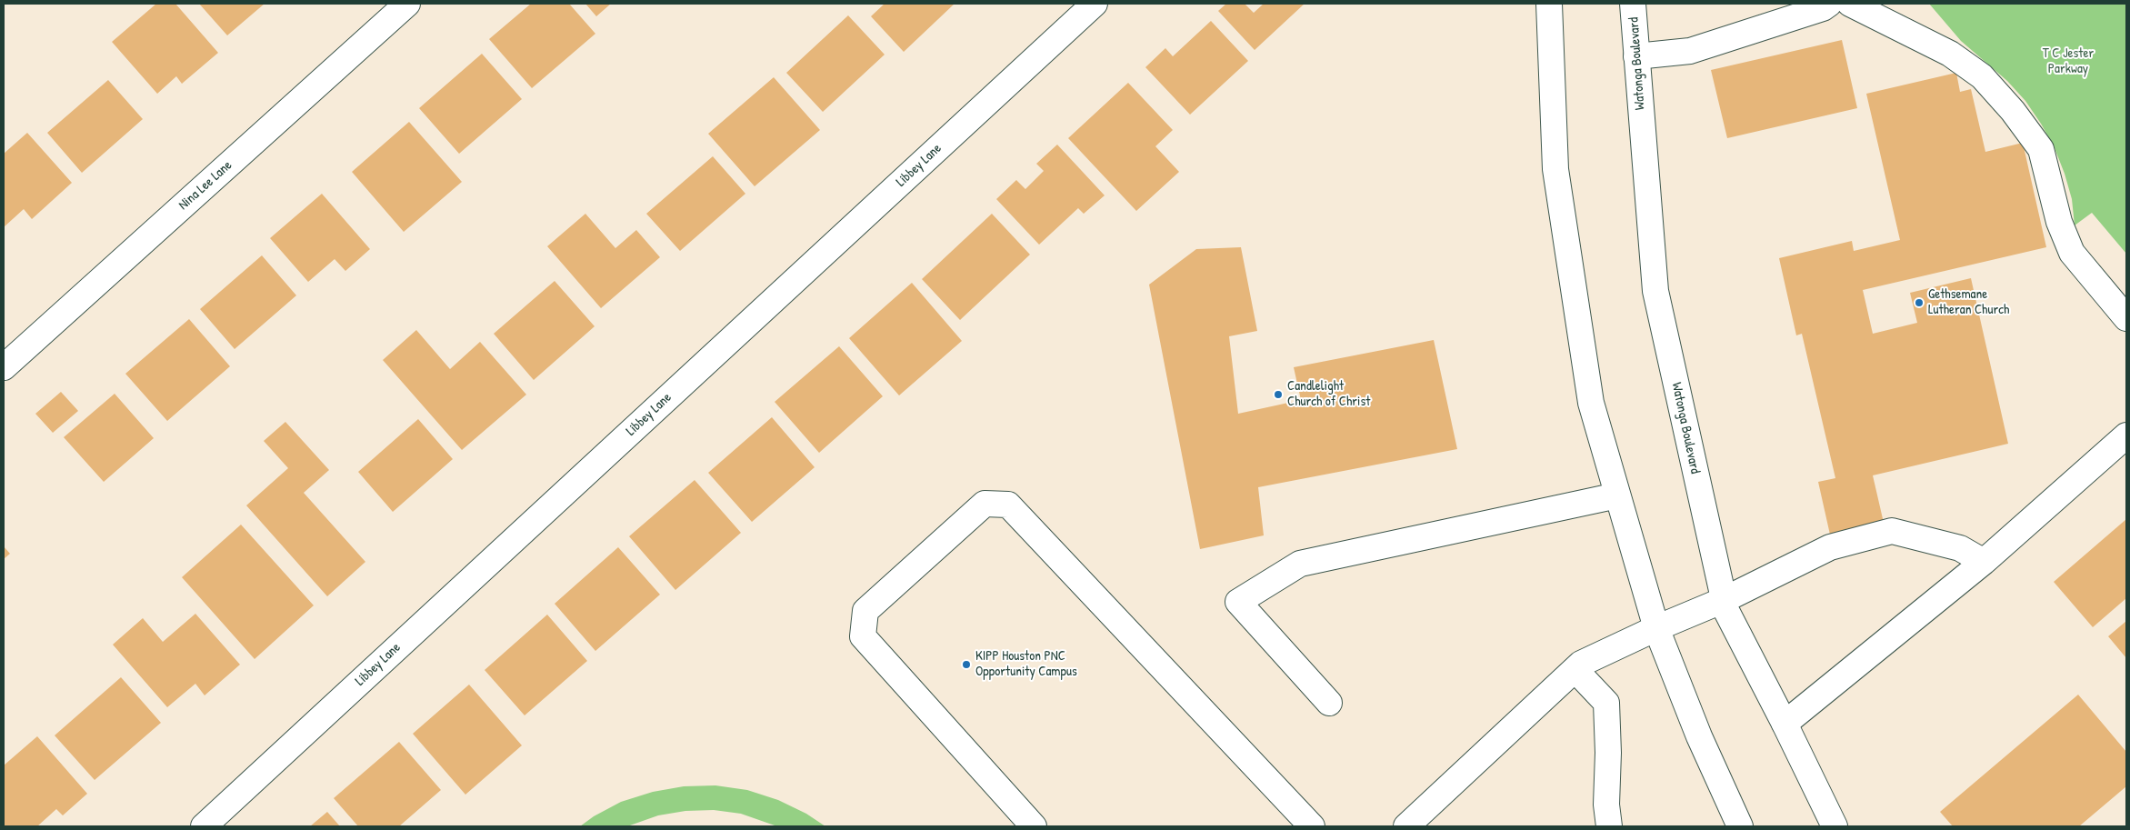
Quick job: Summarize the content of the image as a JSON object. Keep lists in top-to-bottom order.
{
  "streets": {
    "street": ["Watonga Boulevard", "Libbey Lane", "Nina Lee Lane"]
  },
  "parks": ["T C Jester Parkway"],
  "places": ["Gethsemane Lutheran Church", "Candlelight Church of Christ", "KIPP Houston PNC Opportunity Campus"]
}
